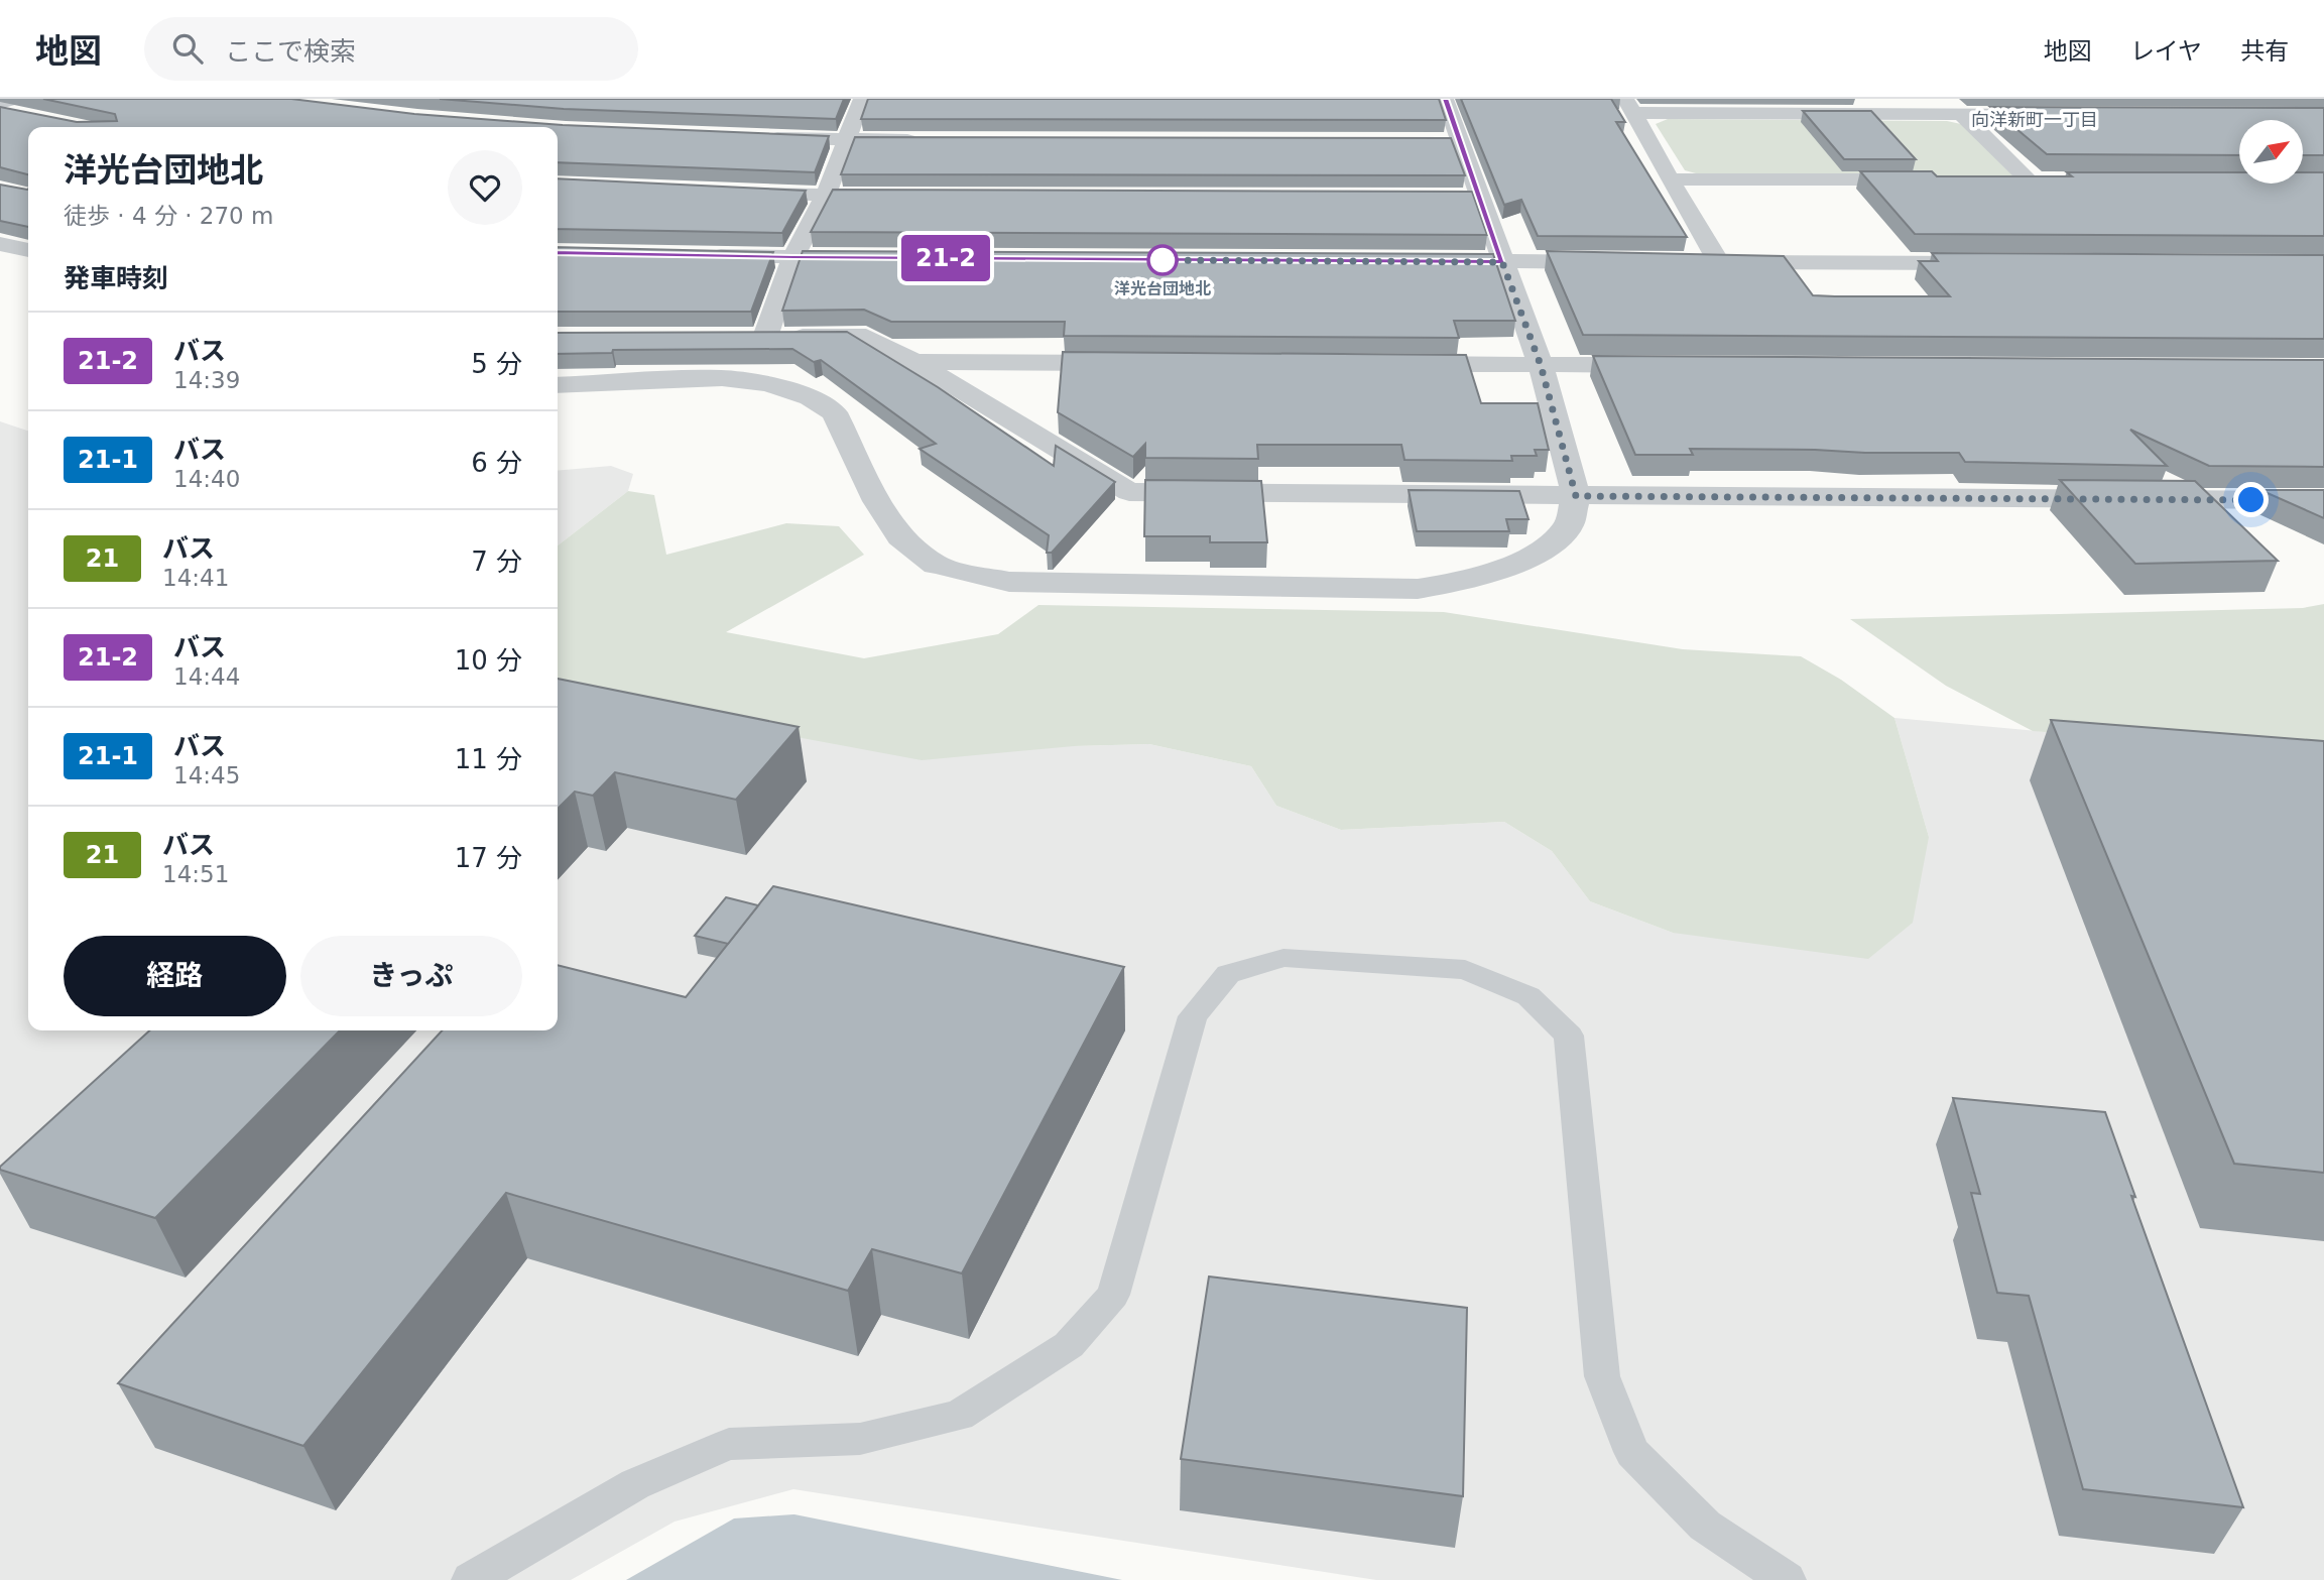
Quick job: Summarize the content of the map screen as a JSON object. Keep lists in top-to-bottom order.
{
  "districts": ["向洋新町一丁目"],
  "places": ["洋光台団地北"],
  "lines": ["bus line 21-2"],
  "north": "top right",
  "page": {
    "header": "地図",
    "search": "ここで検索",
    "nav": ["地図", "レイヤ", "共有"],
    "on_map": "21-2",
    "heading": [
      ["洋光台団地北", "徒歩 · 4 分 · 270 m"],
      "発車時刻"
    ],
    "list": [
      {
        "mark": "21-2",
        "name": "バス",
        "note": "14:39",
        "value": "5 分"
      },
      {
        "mark": "21-1",
        "name": "バス",
        "note": "14:40",
        "value": "6 分"
      },
      {
        "mark": "21",
        "name": "バス",
        "note": "14:41",
        "value": "7 分"
      },
      {
        "mark": "21-2",
        "name": "バス",
        "note": "14:44",
        "value": "10 分"
      },
      {
        "mark": "21-1",
        "name": "バス",
        "note": "14:45",
        "value": "11 分"
      },
      {
        "mark": "21",
        "name": "バス",
        "note": "14:51",
        "value": "17 分"
      }
    ],
    "buttons": ["経路", "きっぷ"]
  }
}
